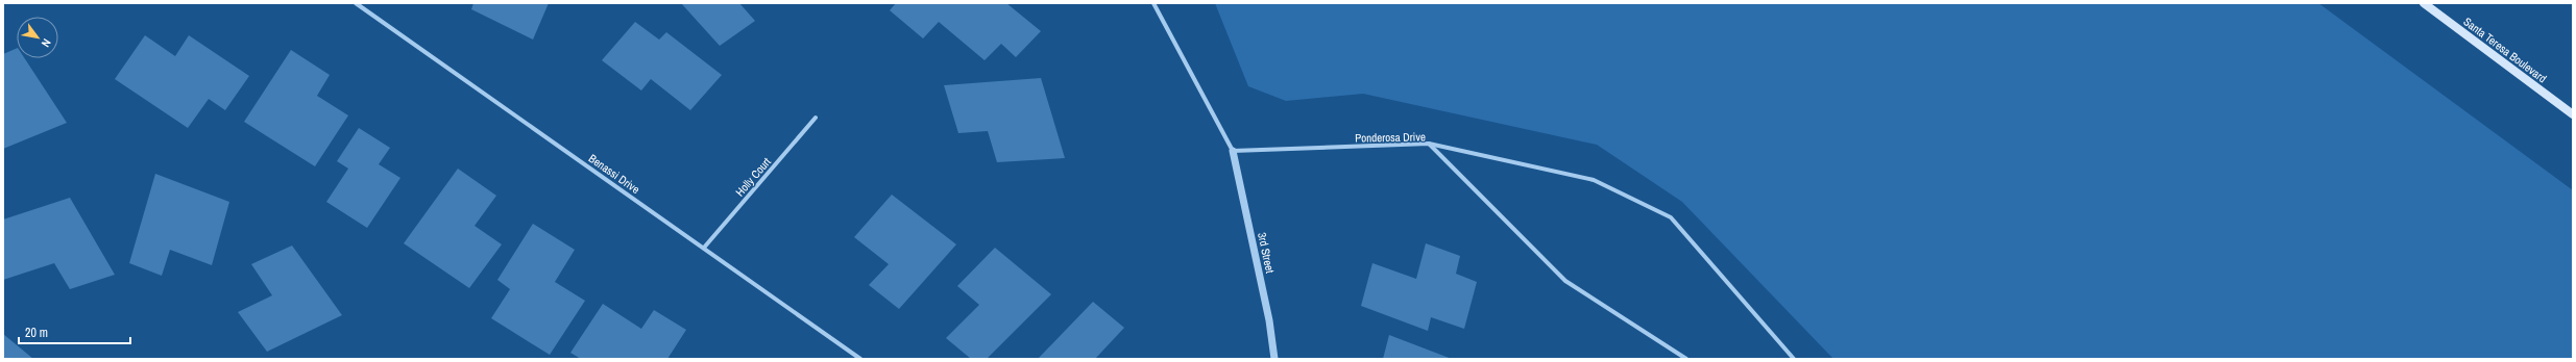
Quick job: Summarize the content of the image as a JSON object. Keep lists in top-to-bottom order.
{
  "streets": {
    "main road": ["Santa Teresa Boulevard"],
    "street": [
      "Ponderosa Drive",
      "Benassi Drive",
      "Holly Court",
      "3rd Street"
    ]
  },
  "crossings": [
    ["Ponderosa Drive", "3rd Street"],
    ["Benassi Drive", "Holly Court"]
  ],
  "scale_bar": "20 m",
  "north": "bottom right"
}
